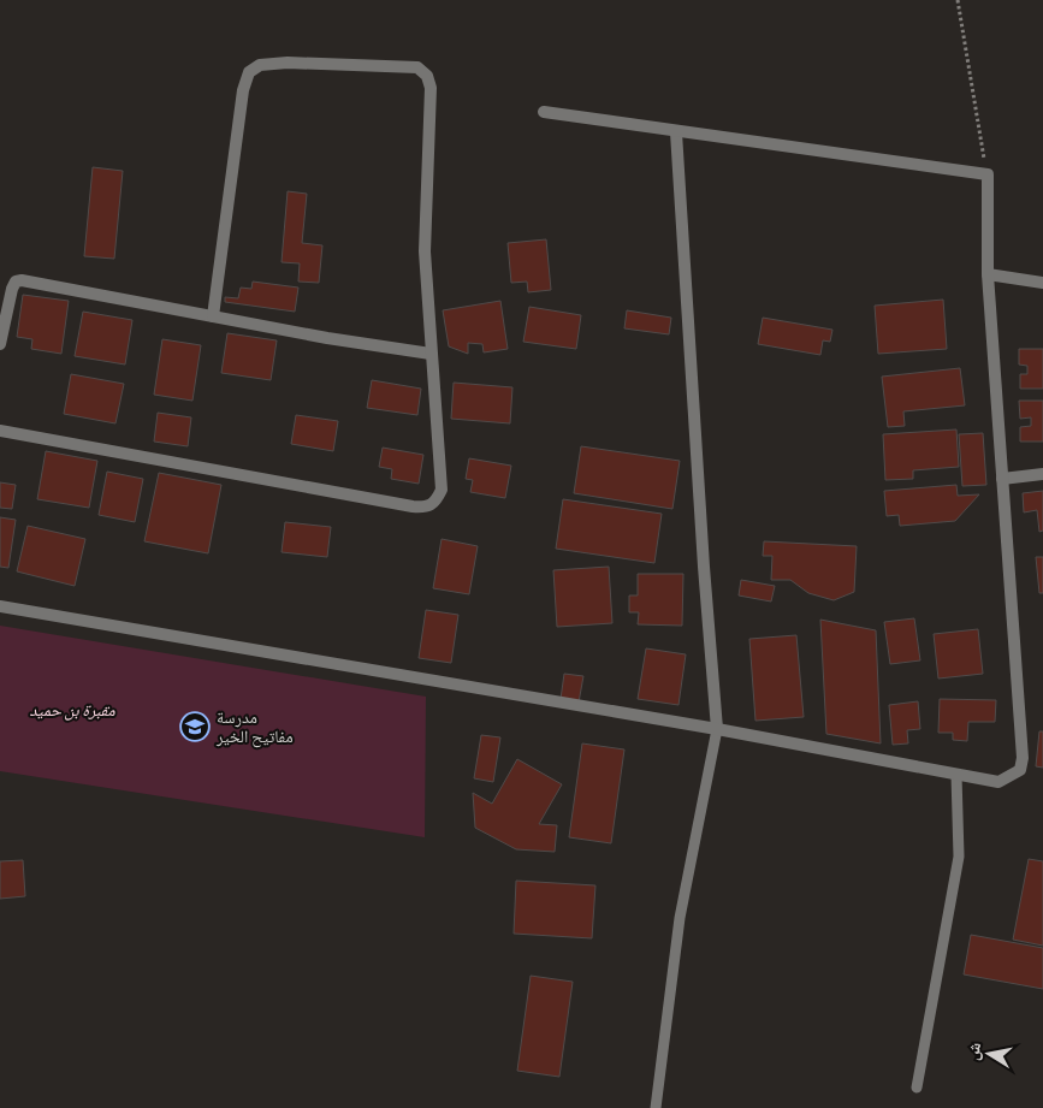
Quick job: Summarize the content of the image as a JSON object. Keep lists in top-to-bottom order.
{
  "parks": ["مقبرة بن حميد"],
  "places": {
    "school or university": ["مدرسة مفاتيح الخير"]
  },
  "north": "left"
}
